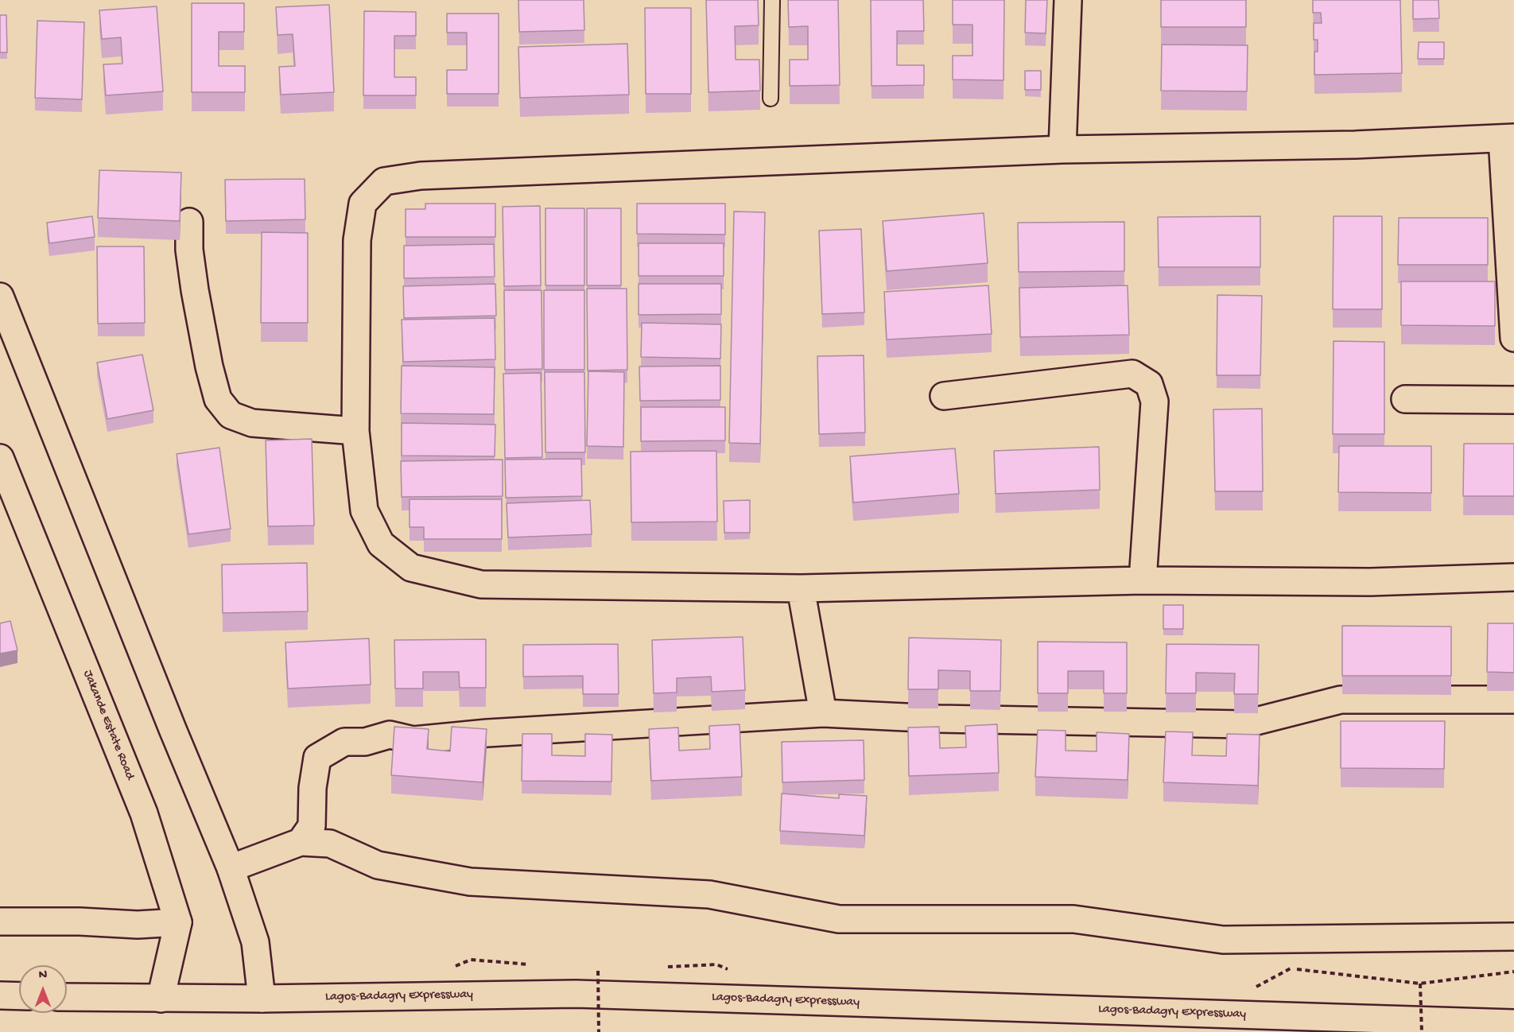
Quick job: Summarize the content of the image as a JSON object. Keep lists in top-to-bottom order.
{
  "streets": {
    "street": ["Jakande Estate Road", "Lagos-Badagry Expressway"]
  },
  "north": "top"
}
